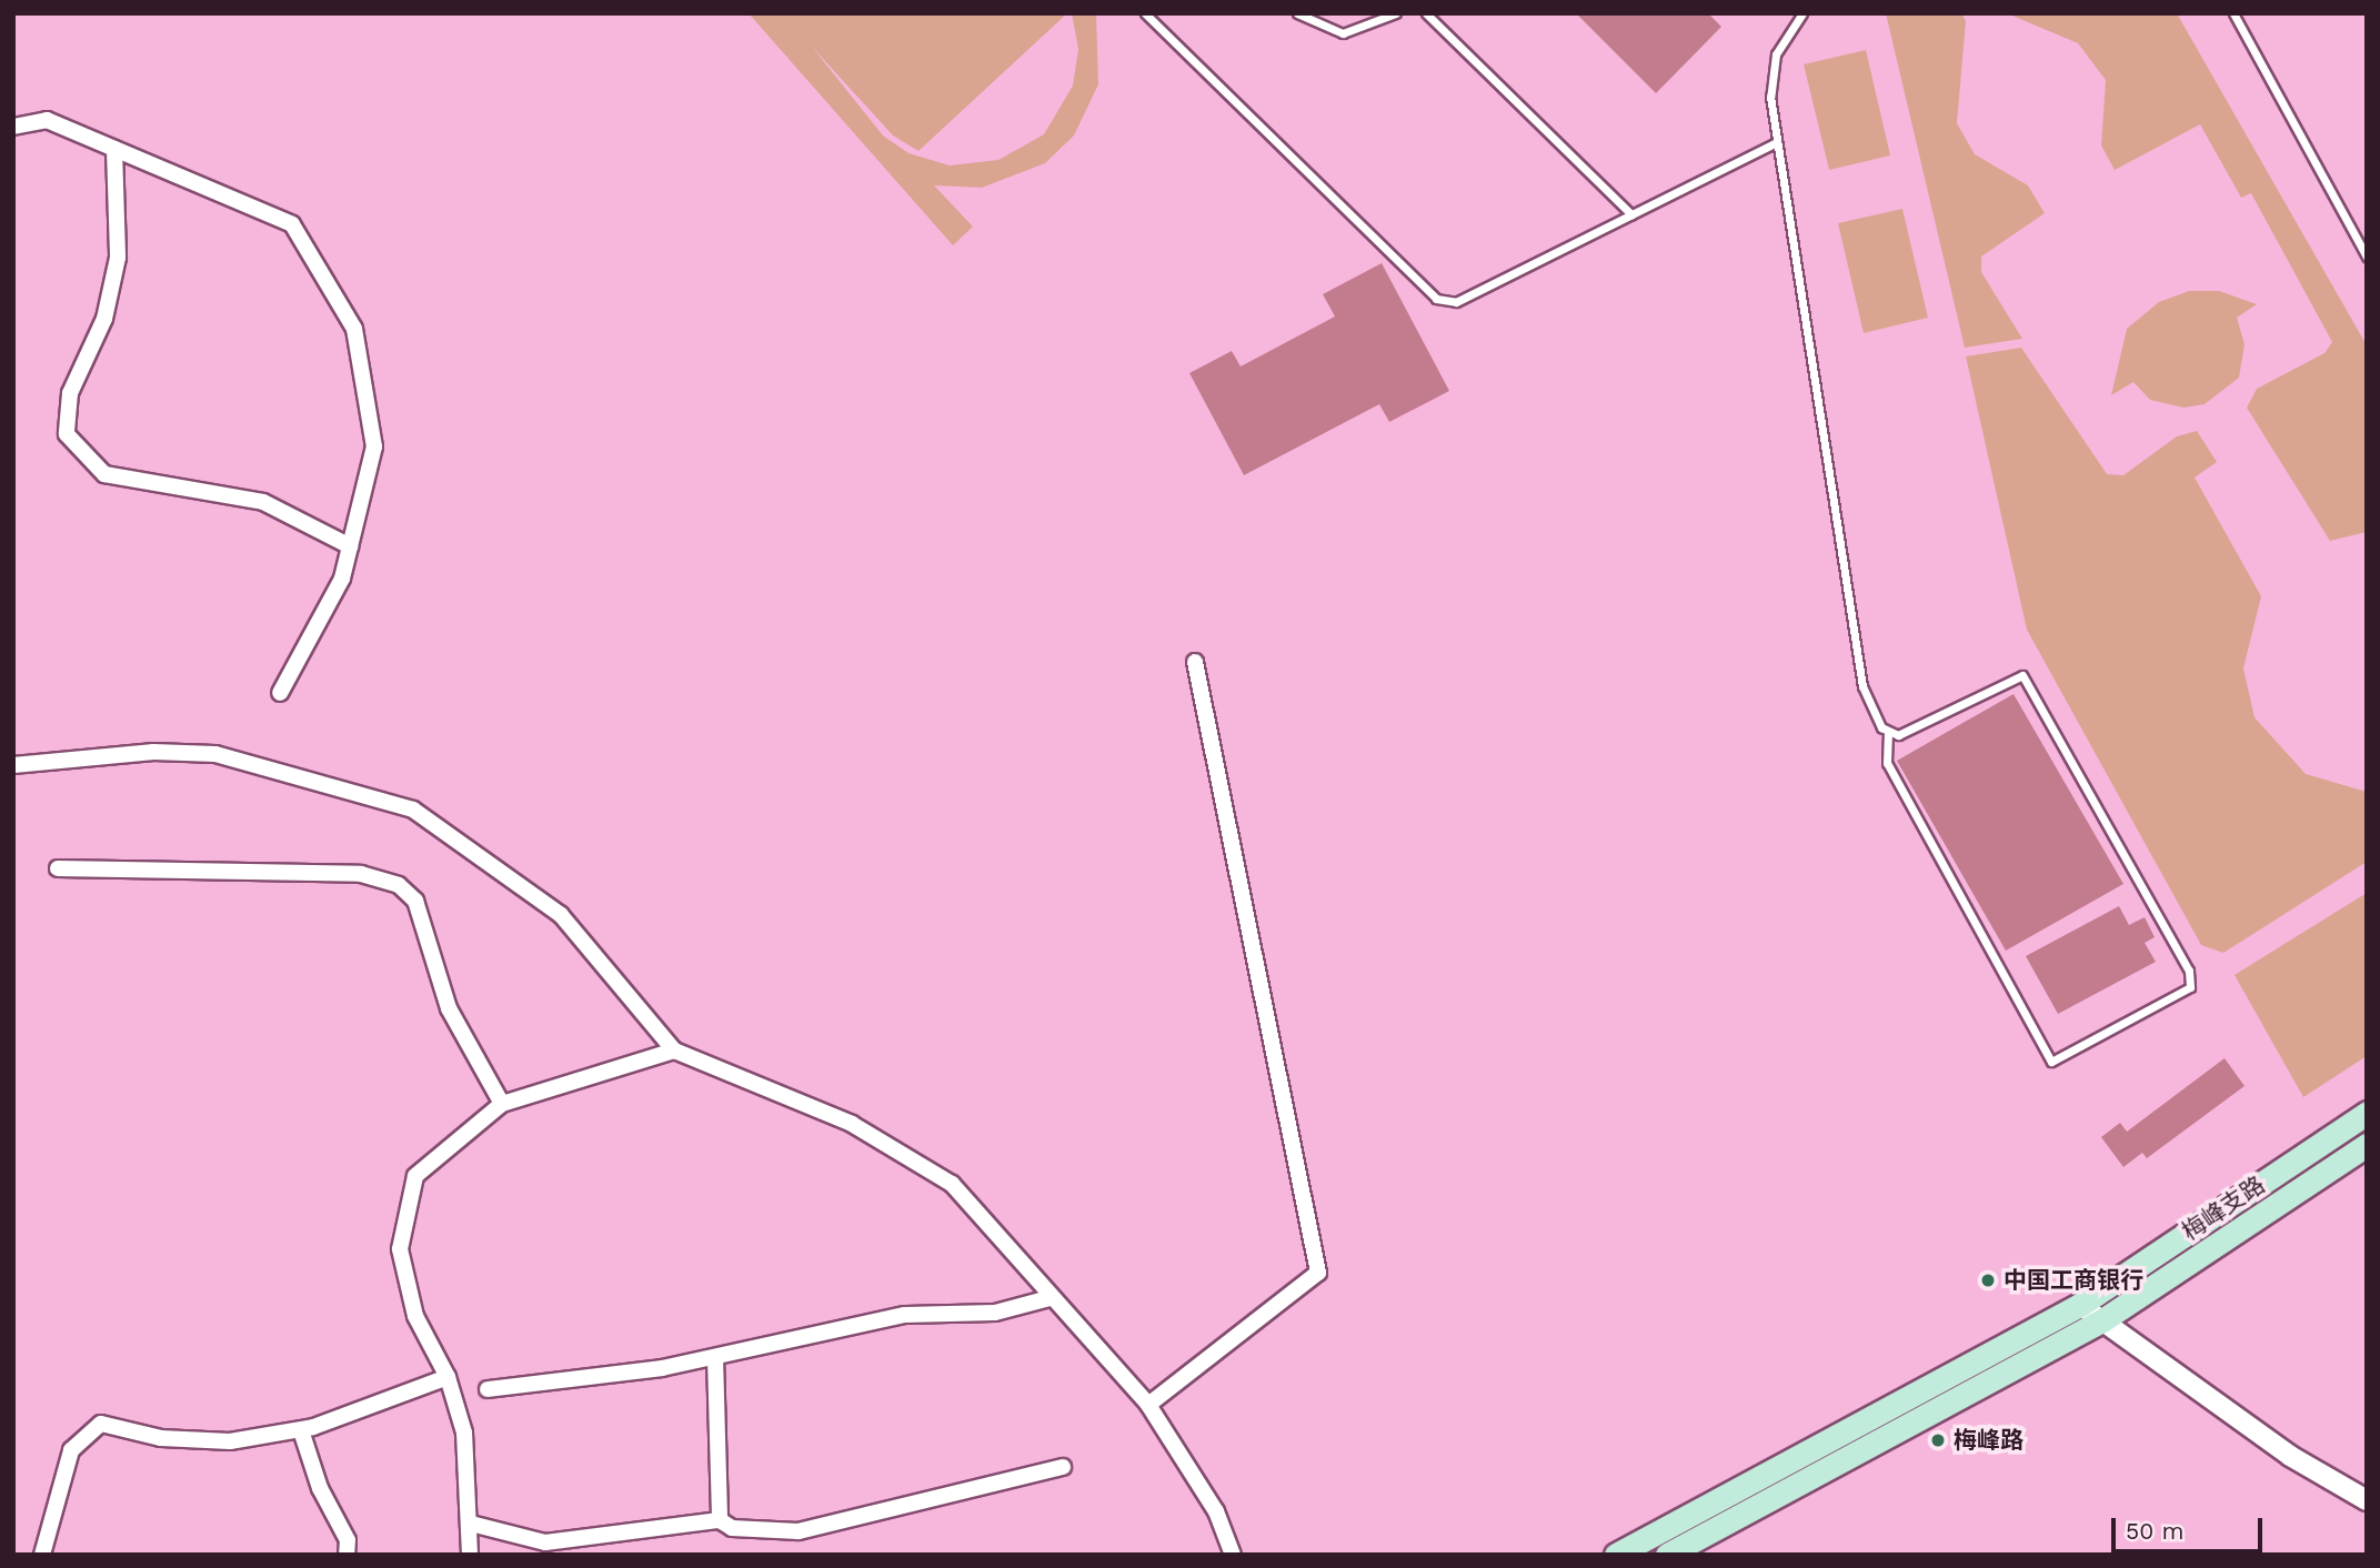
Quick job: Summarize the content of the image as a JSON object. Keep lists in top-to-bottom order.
{
  "streets": {
    "main road": ["梅峰支路"]
  },
  "places": ["中国工商银行", "梅峰路"],
  "scale_bar": "50 m"
}
